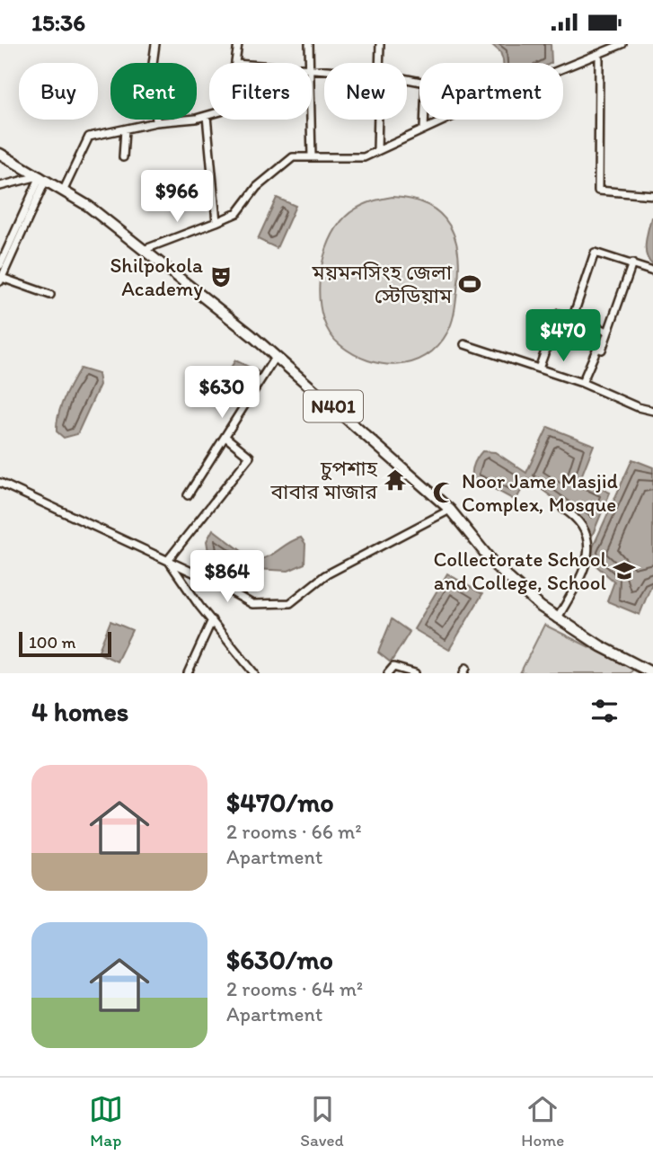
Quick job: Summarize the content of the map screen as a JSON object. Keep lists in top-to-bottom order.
{
  "streets": {
    "highway": ["N401"]
  },
  "places": {
    "theatre": ["Shilpokola Academy"],
    "sports": ["ময়মনসিংহ জেলা স্টেডিয়াম"],
    "temple": ["চুপশাহ বাবার মাজার"],
    "mosque": ["Noor Jame Masjid Complex, Mosque"],
    "school or university": ["Collectorate School and College, School"]
  },
  "scale_bar": "100 m",
  "page": {
    "status": "15:36",
    "chip": [
      "Buy",
      "Rent",
      "Filters",
      "New",
      "Apartment"
    ],
    "price": [
      "$966",
      "$470",
      "$630",
      "$864"
    ],
    "scale": "100 m",
    "heading": "4 homes",
    "list": [
      {
        "name": "$470/mo",
        "note": "2 rooms · 66 m² · Apartment"
      },
      {
        "name": "$630/mo",
        "note": "2 rooms · 64 m² · Apartment"
      }
    ],
    "tabs": ["Map", "Saved", "Home"]
  }
}
